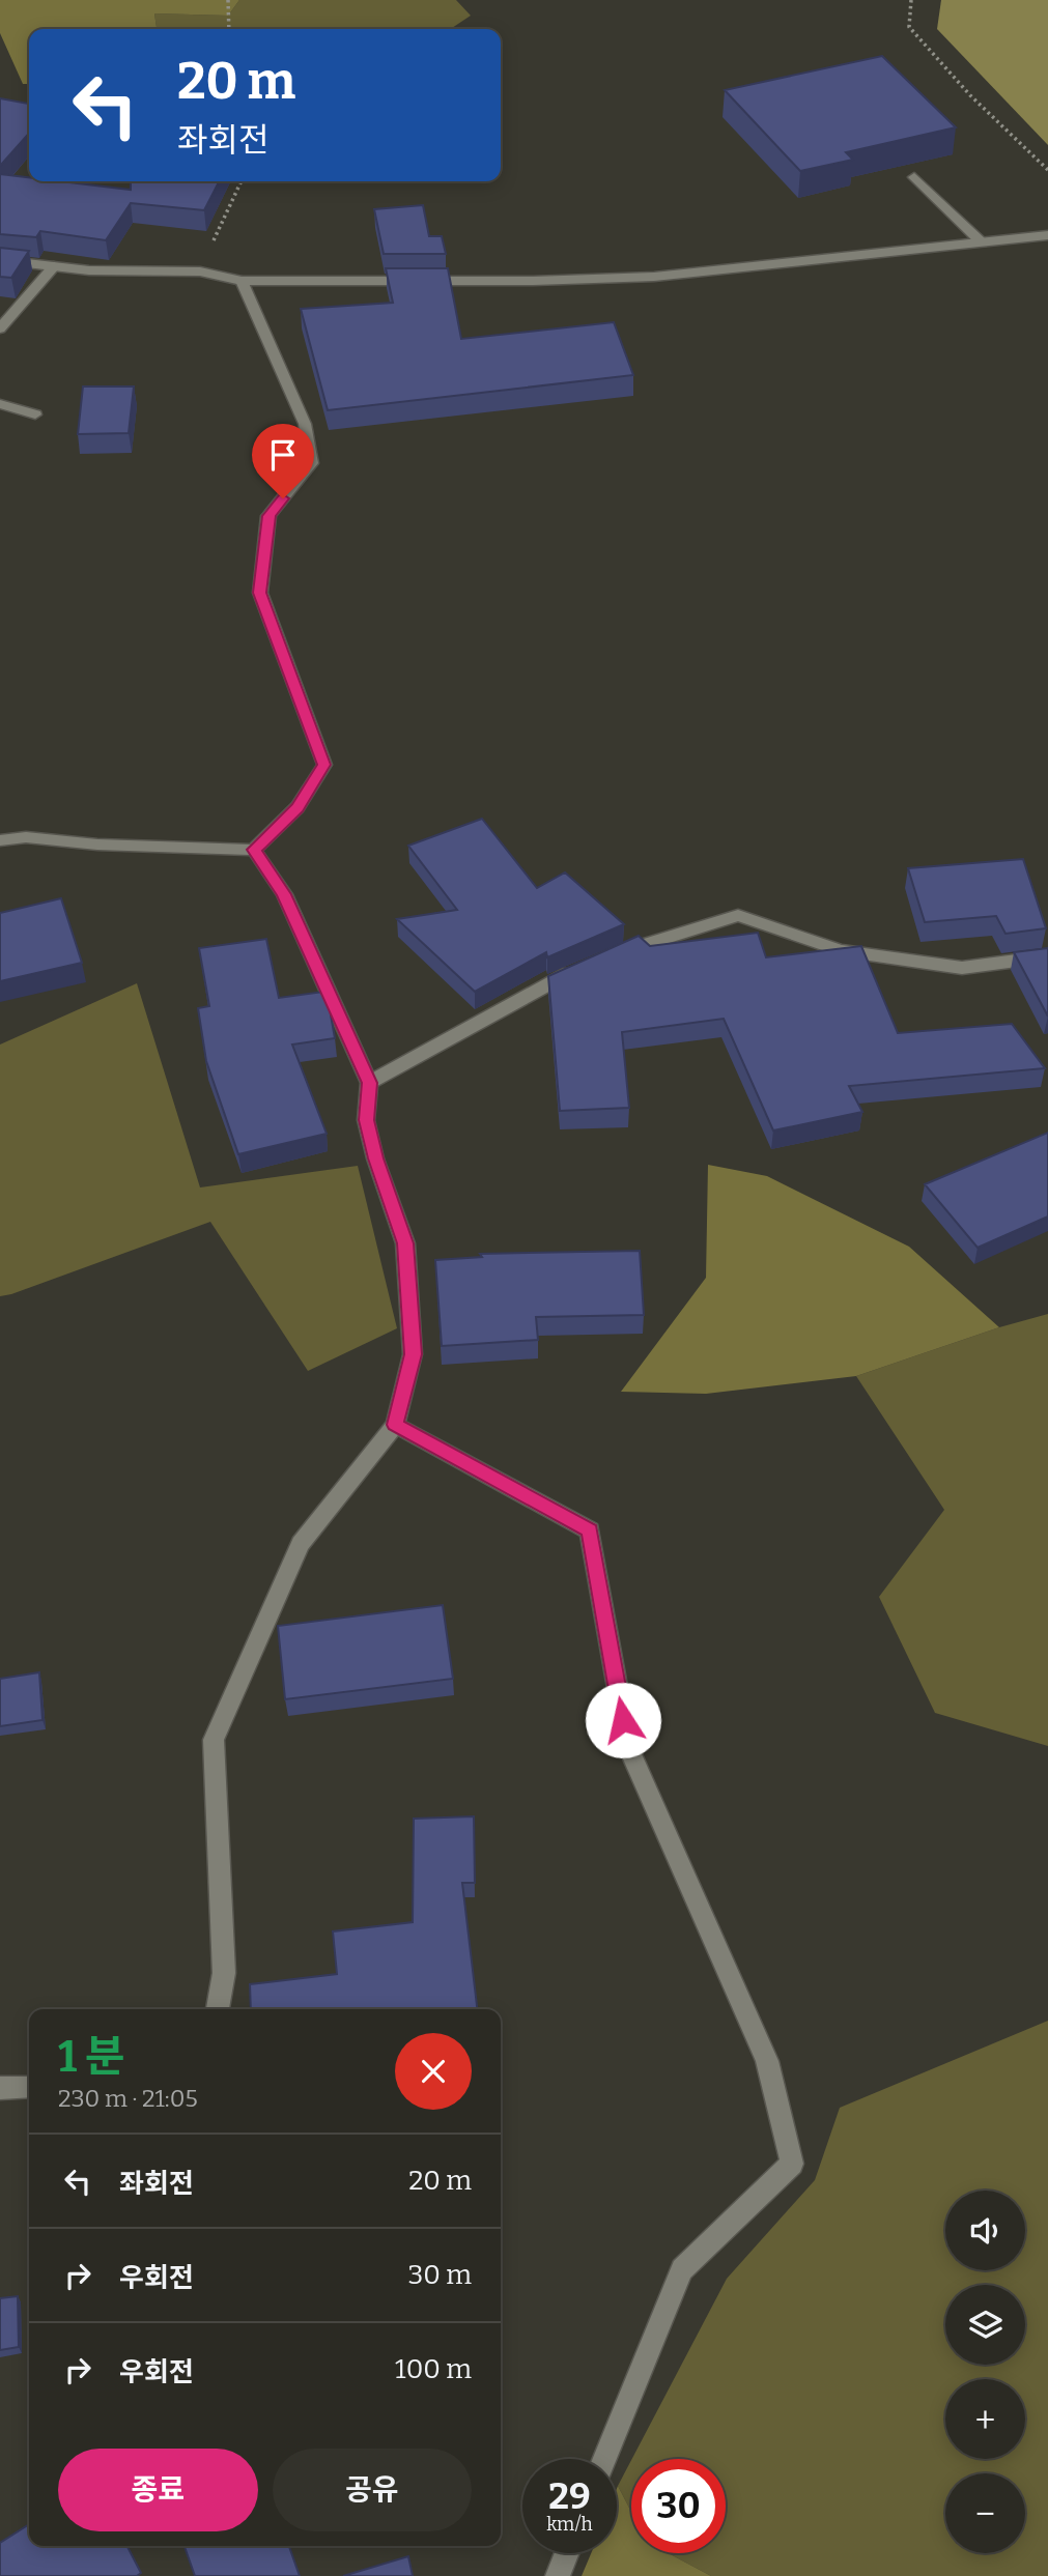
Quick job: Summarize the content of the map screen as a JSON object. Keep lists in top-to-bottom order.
{
  "page": {
    "turn": ["20 m", "좌회전"],
    "heading": ["1 분", "230 m · 21:05"],
    "list": [
      {
        "name": "좌회전",
        "value": "20 m"
      },
      {
        "name": "우회전",
        "value": "30 m"
      },
      {
        "name": "우회전",
        "value": "100 m"
      }
    ],
    "map_buttons": ["+", "−"],
    "buttons": ["종료", "공유"],
    "speed": "29 km/h",
    "limit": "30"
  }
}
